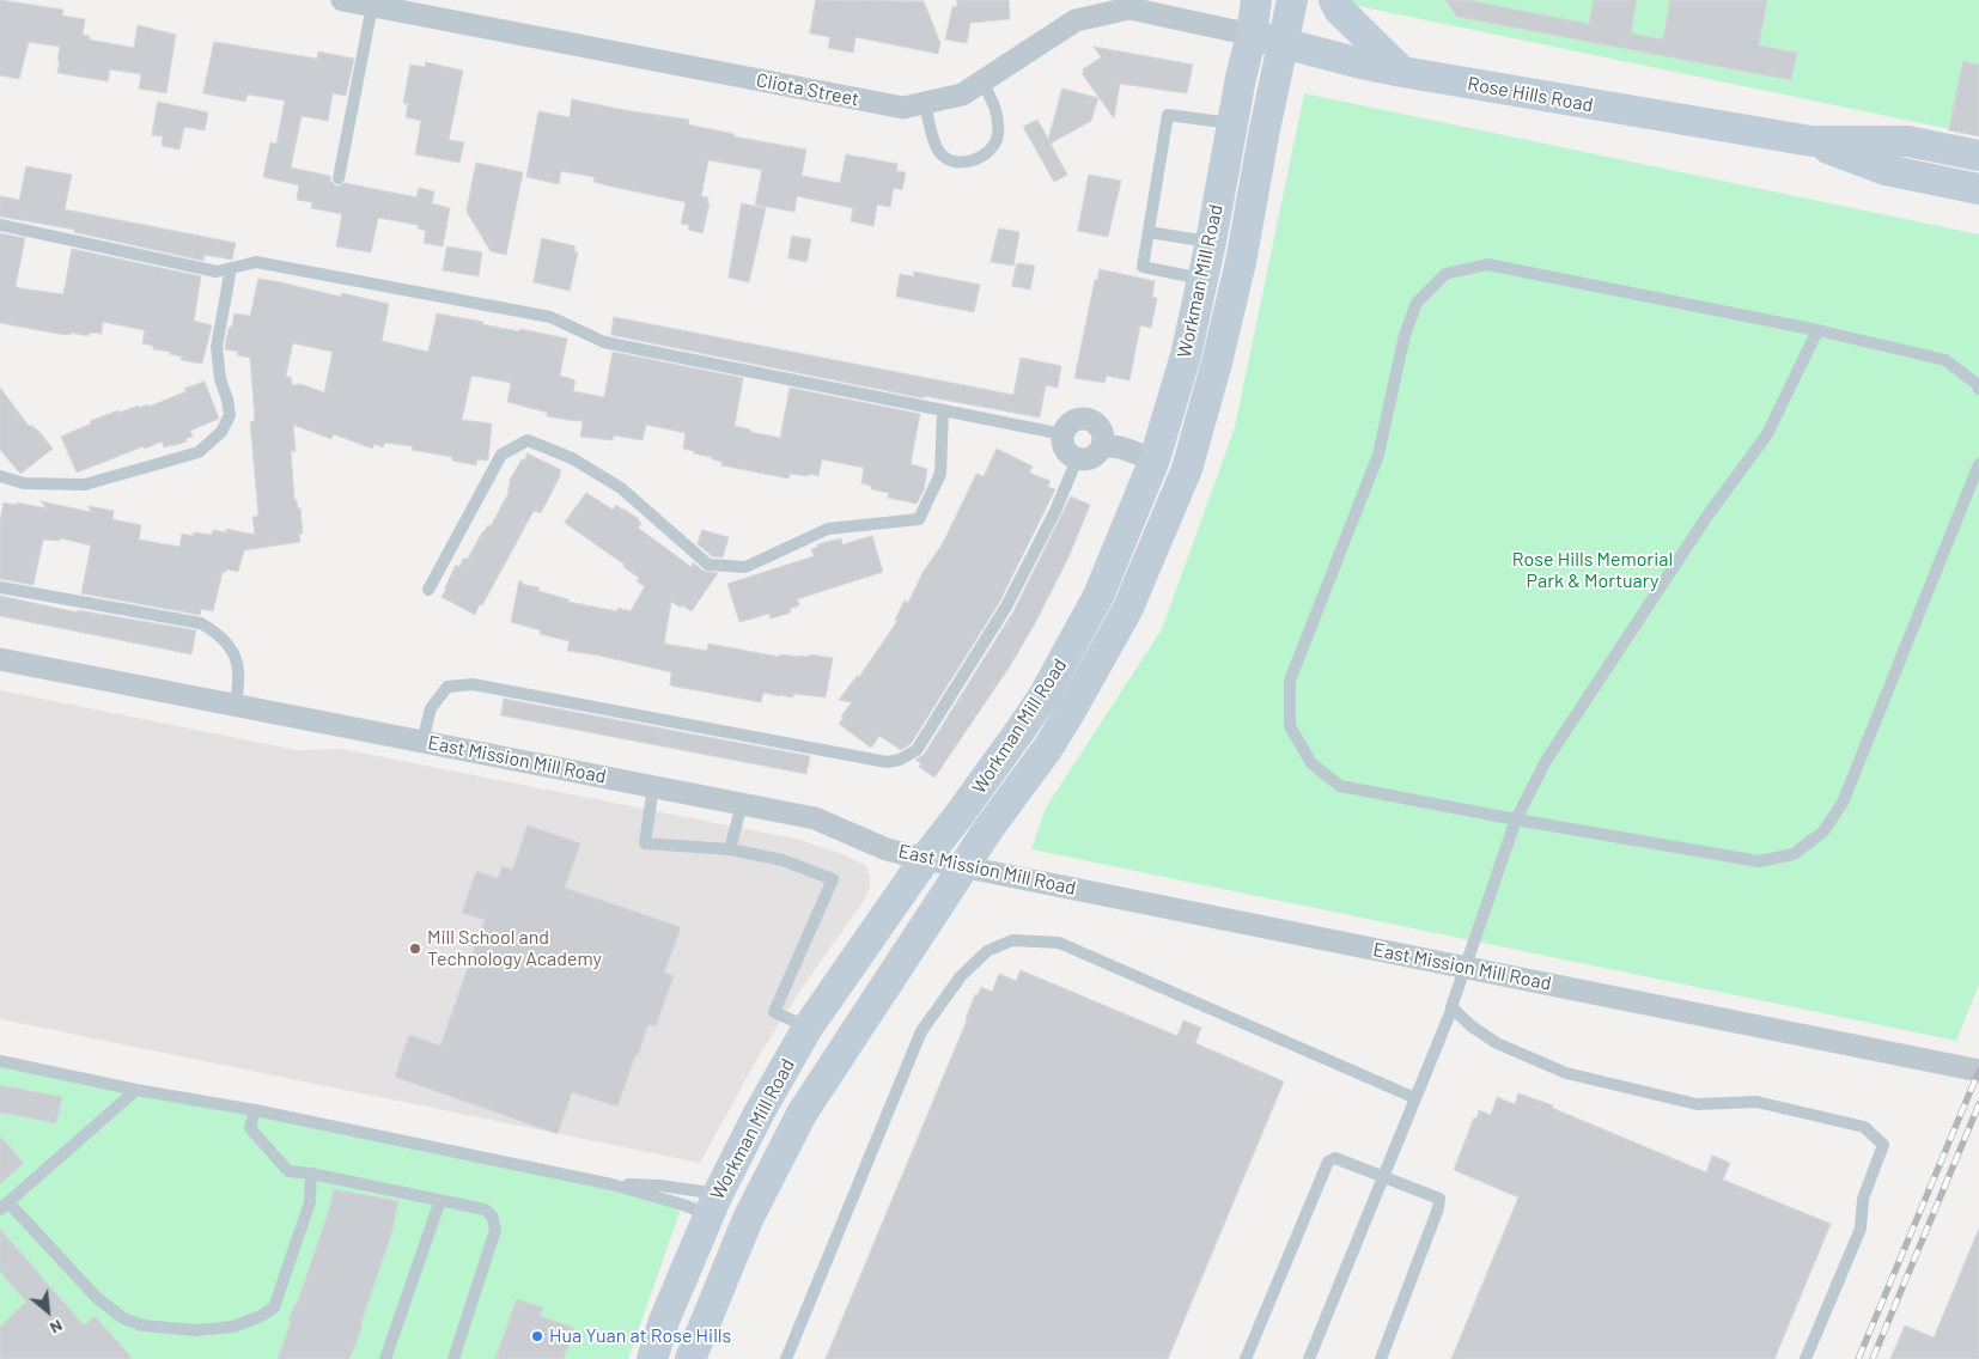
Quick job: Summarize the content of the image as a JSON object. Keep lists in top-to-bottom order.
{
  "streets": {
    "main road": ["Rose Hills Road", "Workman Mill Road"],
    "street": ["Cliota Street", "East Mission Mill Road"]
  },
  "crossings": [
    ["Cliota Street", "Rose Hills Road"],
    ["Cliota Street", "Workman Mill Road"],
    ["Rose Hills Road", "Workman Mill Road"],
    ["Workman Mill Road", "East Mission Mill Road"]
  ],
  "parks": ["Rose Hills Memorial Park & Mortuary"],
  "places": ["Mill School and Technology Academy", "Hua Yuan at Rose Hills"],
  "north": "bottom right"
}
